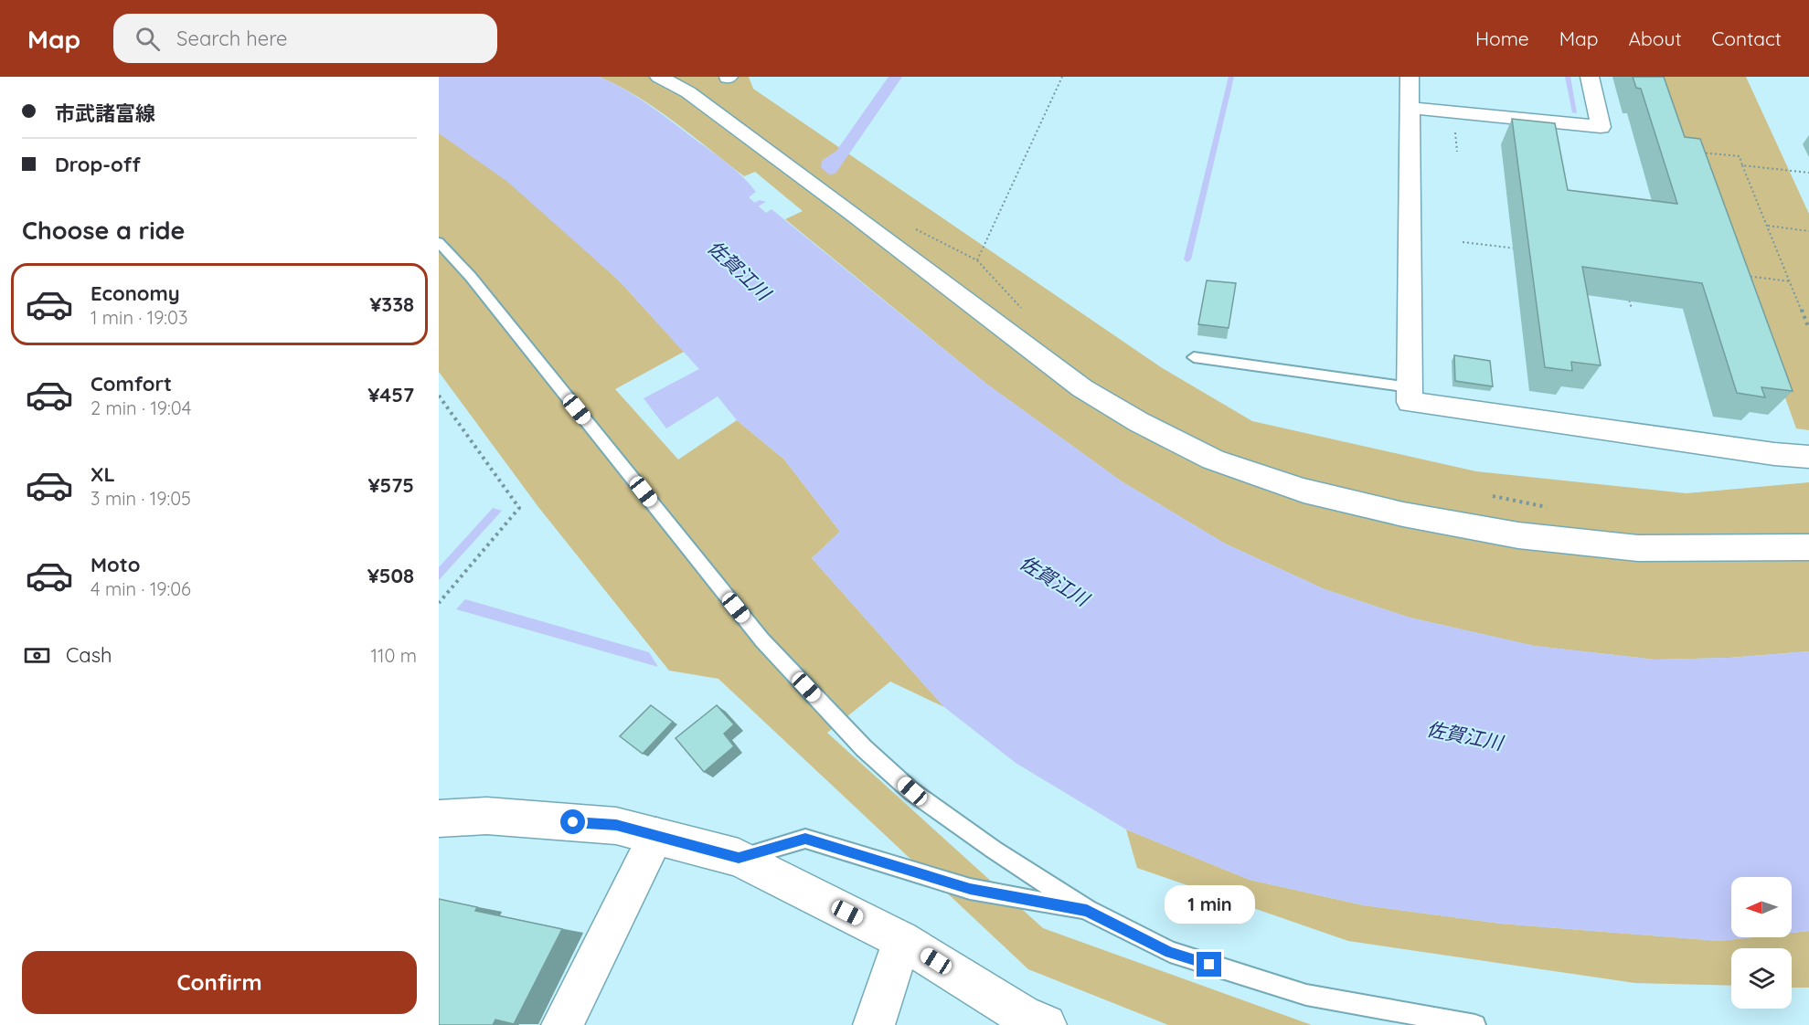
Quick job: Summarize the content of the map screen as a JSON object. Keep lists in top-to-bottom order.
{
  "water": ["佐賀江川"],
  "north": "left",
  "page": {
    "header": "Map",
    "search": "Search here",
    "nav": [
      "Home",
      "Map",
      "About",
      "Contact"
    ],
    "banner": ["市武諸富線", "Drop-off"],
    "heading": "Choose a ride",
    "list": [
      {
        "name": "Economy",
        "note": "1 min · 19:03",
        "value": "¥338"
      },
      {
        "name": "Comfort",
        "note": "2 min · 19:04",
        "value": "¥457"
      },
      {
        "name": "XL",
        "note": "3 min · 19:05",
        "value": "¥575"
      },
      {
        "name": "Moto",
        "note": "4 min · 19:06",
        "value": "¥508"
      }
    ],
    "pay": ["Cash", "110 m"],
    "bubble": "1 min",
    "buttons": "Confirm"
  }
}
